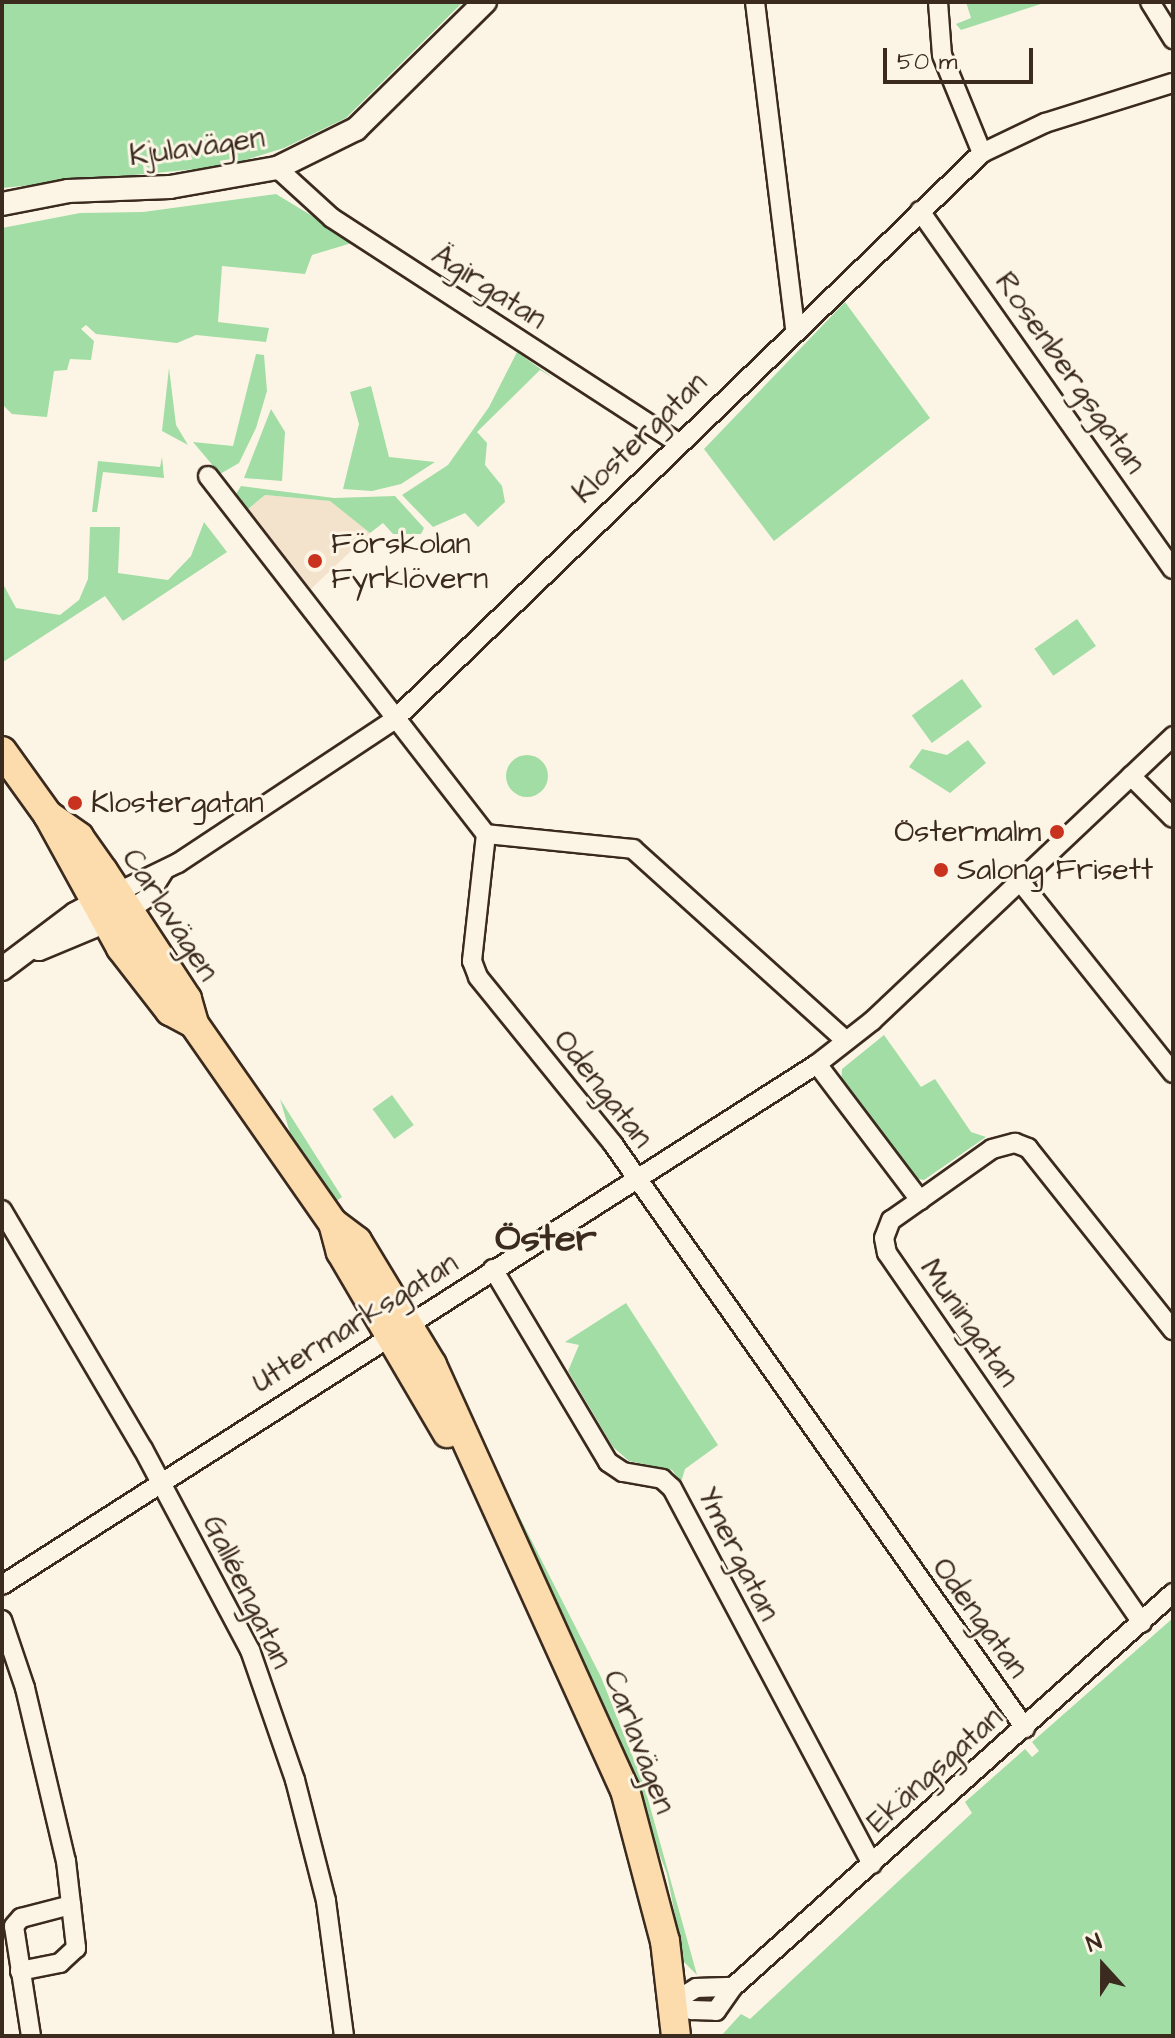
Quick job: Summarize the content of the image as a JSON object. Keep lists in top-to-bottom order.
{
  "streets": {
    "main road": ["Carlavägen"],
    "street": [
      "Kjulavägen",
      "Ägirgatan",
      "Rosenbergsgatan",
      "Klostergatan",
      "Odengatan",
      "Uttermarksgatan",
      "Muningatan",
      "Ymergatan",
      "Galléengatan",
      "Ekängsgatan"
    ]
  },
  "crossings": [
    ["Kjulavägen", "Ägirgatan"],
    ["Ägirgatan", "Klostergatan"],
    ["Rosenbergsgatan", "Klostergatan"],
    ["Klostergatan", "Carlavägen"],
    ["Carlavägen", "Uttermarksgatan"],
    ["Carlavägen", "Ekängsgatan"],
    ["Odengatan", "Uttermarksgatan"],
    ["Odengatan", "Ekängsgatan"],
    ["Uttermarksgatan", "Ymergatan"],
    ["Uttermarksgatan", "Galléengatan"],
    ["Muningatan", "Ekängsgatan"],
    ["Ymergatan", "Ekängsgatan"]
  ],
  "districts": ["Öster"],
  "places": [
    "Förskolan Fyrklövern",
    "Klostergatan",
    "Östermalm",
    "Salong Frisett"
  ],
  "scale_bar": "50 m",
  "north": "top"
}
